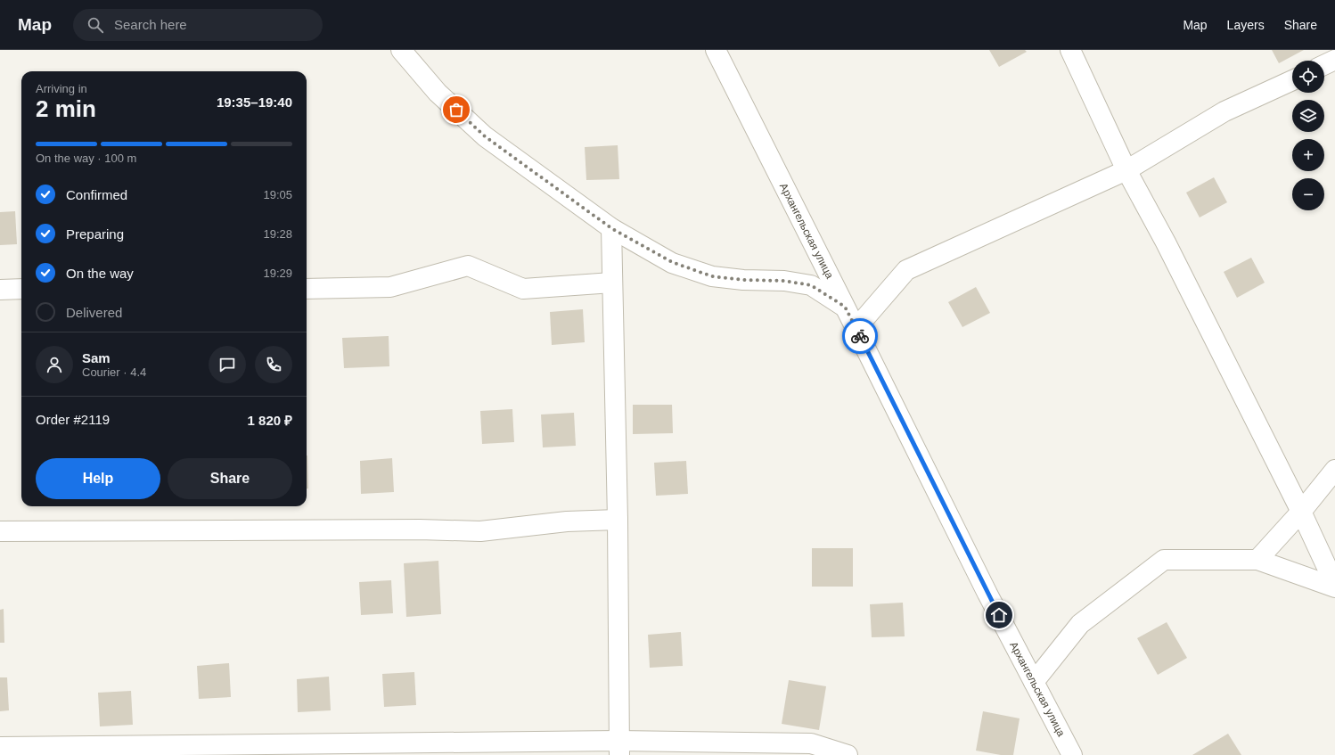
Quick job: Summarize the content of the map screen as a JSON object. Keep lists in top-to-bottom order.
{
  "streets": {
    "street": ["Архангельская улица"]
  },
  "page": {
    "header": "Map",
    "search": "Search here",
    "nav": ["Map", "Layers", "Share"],
    "map_buttons": ["+", "−"],
    "heading": ["2 min", "Arriving in", "19:35–19:40"],
    "panel": [
      "Sam",
      "Courier · 4.4",
      "Order #2119",
      "1 820 ₽"
    ],
    "bar": "On the way · 100 m",
    "list": [
      ["Confirmed", "19:05"],
      ["Preparing", "19:28"],
      ["On the way", "19:29"],
      "Delivered"
    ],
    "buttons": ["Help", "Share"]
  }
}
